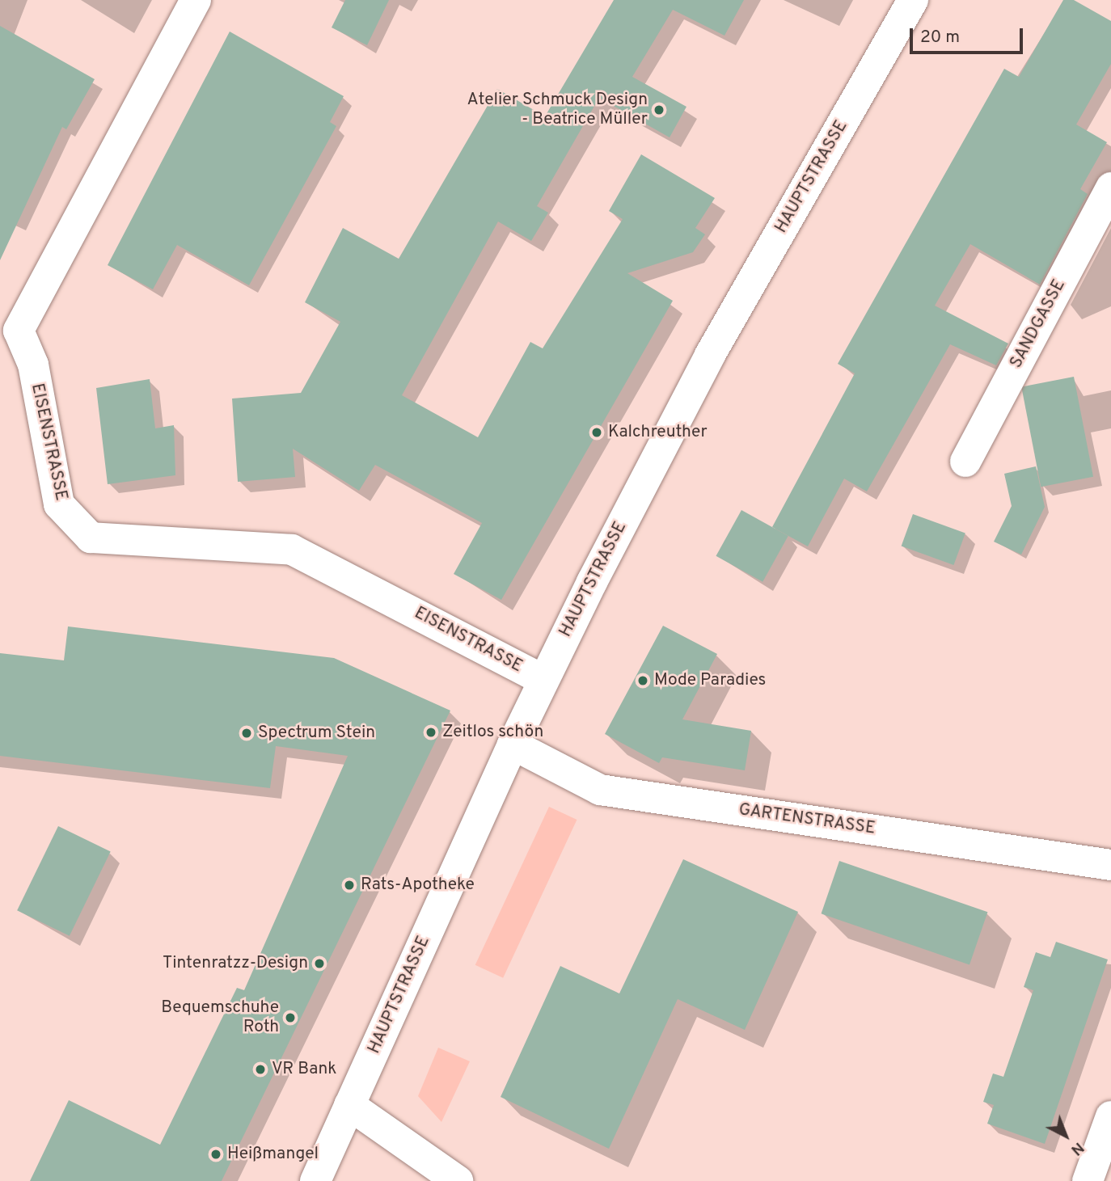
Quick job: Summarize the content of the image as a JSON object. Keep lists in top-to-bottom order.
{
  "streets": {
    "street": [
      "HAUPTSTRASSE",
      "SANDGASSE",
      "EISENSTRASSE",
      "GARTENSTRASSE"
    ]
  },
  "crossings": [
    ["HAUPTSTRASSE", "EISENSTRASSE"],
    ["HAUPTSTRASSE", "GARTENSTRASSE"]
  ],
  "places": [
    "Atelier Schmuck Design - Beatrice Müller",
    "Kalchreuther",
    "Mode Paradies",
    "Zeitlos schön",
    "Spectrum Stein",
    "Rats-Apotheke",
    "Tintenratzz-Design",
    "Bequemschuhe Roth",
    "VR Bank",
    "Heißmangel"
  ],
  "scale_bar": "20 m",
  "north": "bottom right"
}
